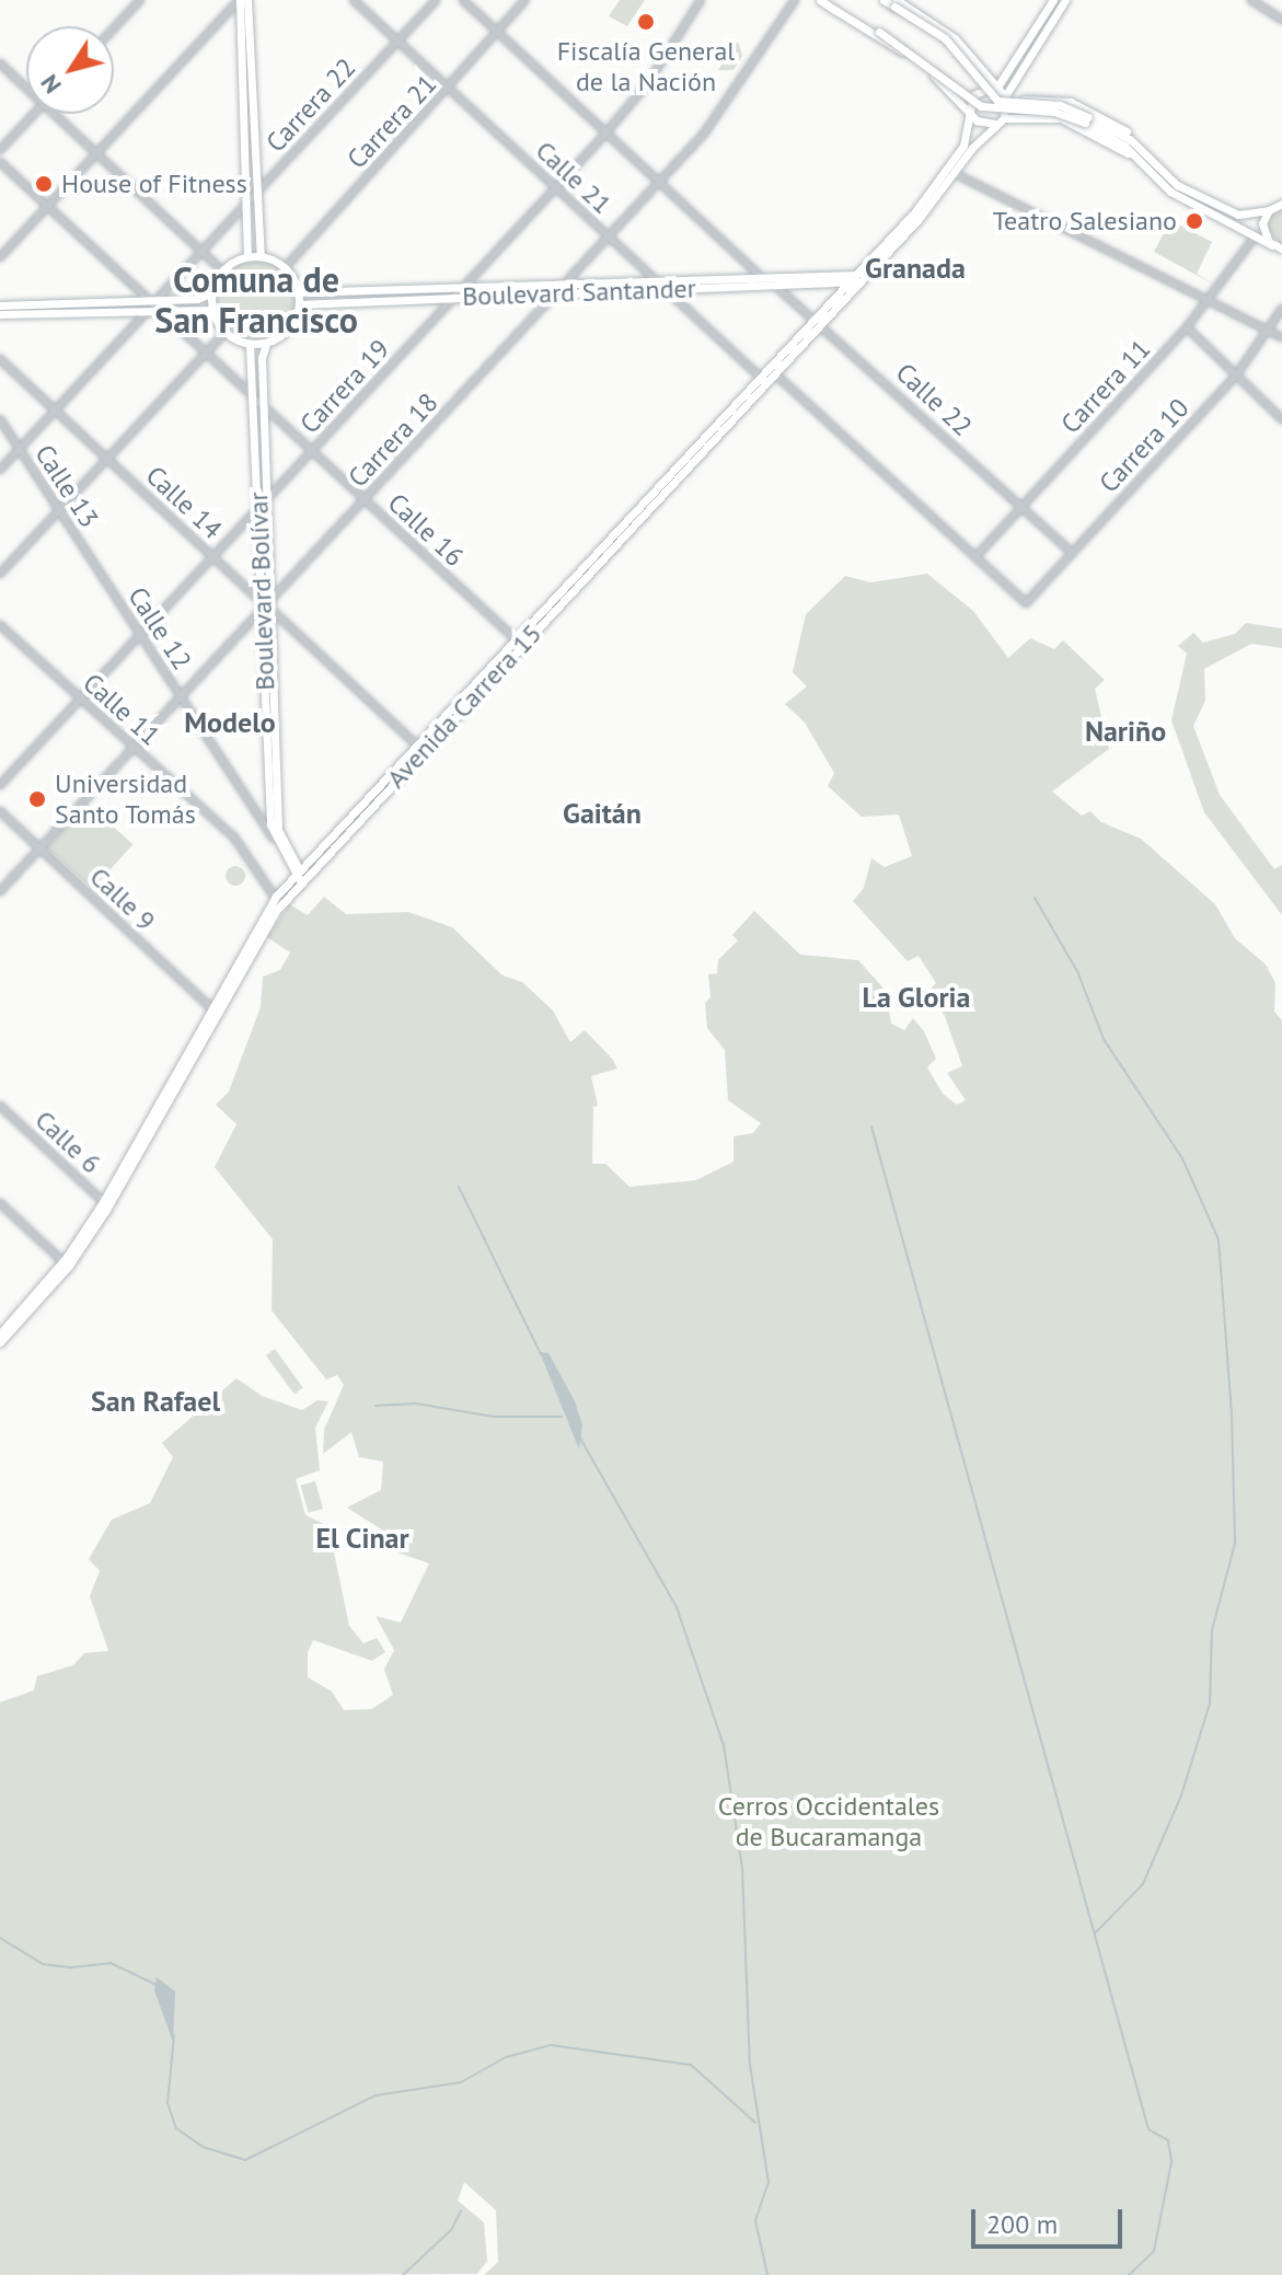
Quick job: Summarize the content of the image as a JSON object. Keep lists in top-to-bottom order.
{
  "streets": {
    "main road": ["Boulevard Santander", "Boulevard Bolívar", "Avenida Carrera 15"],
    "street": [
      "Carrera 22",
      "Carrera 21",
      "Calle 21",
      "Carrera 19",
      "Carrera 11",
      "Calle 22",
      "Carrera 18",
      "Carrera 10",
      "Calle 13",
      "Calle 14",
      "Calle 16",
      "Calle 12",
      "Calle 11",
      "Calle 9",
      "Calle 6"
    ]
  },
  "crossings": [
    ["Carrera 22", "Calle 21"],
    ["Carrera 22", "Calle 13"],
    ["Carrera 22", "Calle 14"],
    ["Carrera 22", "Calle 16"],
    ["Carrera 21", "Calle 21"],
    ["Carrera 21", "Boulevard Santander"],
    ["Carrera 21", "Calle 22"],
    ["Carrera 21", "Boulevard Bolívar"],
    ["Calle 21", "Boulevard Santander"],
    ["Calle 21", "Carrera 19"],
    ["Calle 21", "Carrera 18"],
    ["Calle 21", "Avenida Carrera 15"],
    ["Boulevard Santander", "Carrera 19"],
    ["Boulevard Santander", "Calle 22"],
    ["Boulevard Santander", "Carrera 18"],
    ["Boulevard Santander", "Boulevard Bolívar"],
    ["Boulevard Santander", "Avenida Carrera 15"],
    ["Carrera 19", "Calle 22"],
    ["Carrera 19", "Calle 14"],
    ["Carrera 19", "Calle 16"],
    ["Carrera 19", "Boulevard Bolívar"],
    ["Carrera 19", "Calle 12"],
    ["Carrera 19", "Calle 11"],
    ["Carrera 11", "Calle 22"],
    ["Carrera 11", "Carrera 10"],
    ["Calle 22", "Carrera 18"],
    ["Calle 22", "Carrera 10"],
    ["Calle 22", "Avenida Carrera 15"],
    ["Carrera 18", "Calle 14"],
    ["Carrera 18", "Calle 16"],
    ["Carrera 18", "Boulevard Bolívar"],
    ["Carrera 18", "Calle 12"],
    ["Carrera 18", "Calle 11"],
    ["Carrera 18", "Calle 9"],
    ["Calle 13", "Calle 12"],
    ["Calle 14", "Boulevard Bolívar"],
    ["Calle 14", "Avenida Carrera 15"],
    ["Calle 16", "Boulevard Bolívar"],
    ["Calle 16", "Avenida Carrera 15"],
    ["Boulevard Bolívar", "Calle 12"],
    ["Boulevard Bolívar", "Avenida Carrera 15"],
    ["Avenida Carrera 15", "Calle 11"],
    ["Avenida Carrera 15", "Calle 9"],
    ["Avenida Carrera 15", "Calle 6"]
  ],
  "districts": [
    "Granada",
    "Comuna de San Francisco",
    "Modelo",
    "Nariño",
    "Gaitán",
    "La Gloria",
    "San Rafael",
    "El Cinar"
  ],
  "parks": ["Cerros Occidentales de Bucaramanga"],
  "places": [
    "Fiscalía General de la Nación",
    "House of Fitness",
    "Teatro Salesiano",
    "Universidad Santo Tomás"
  ],
  "scale_bar": "200 m",
  "north": "bottom left"
}
